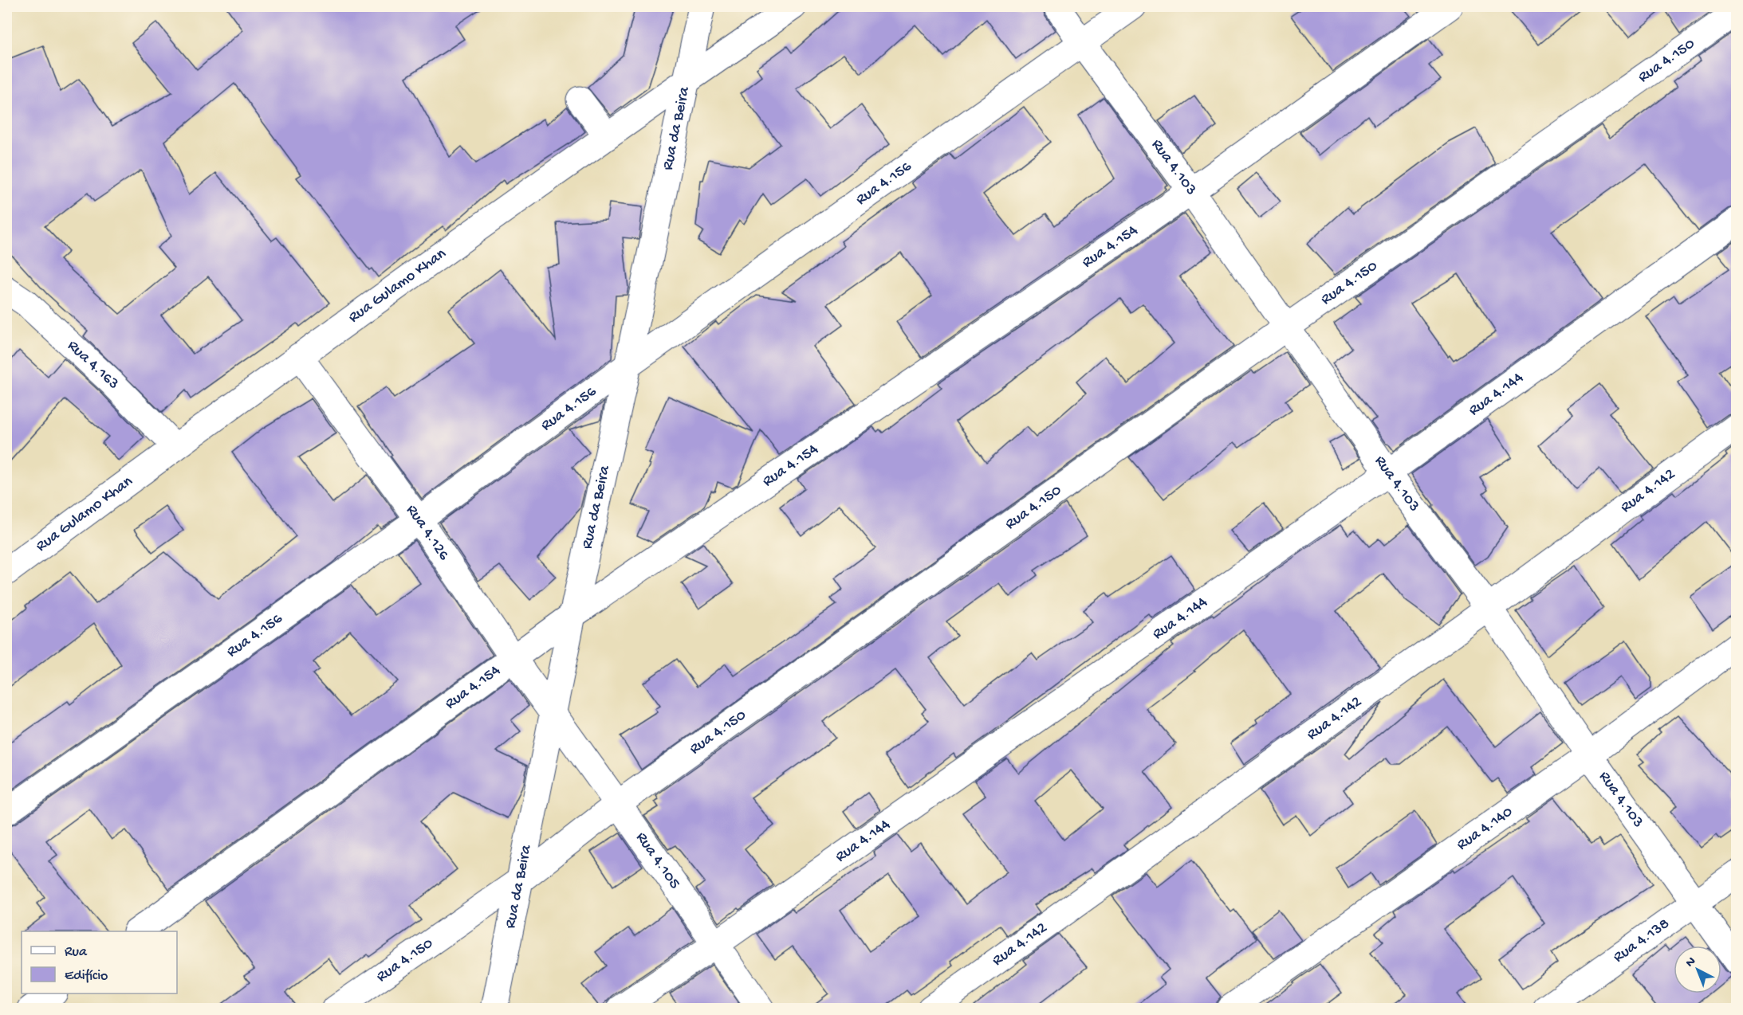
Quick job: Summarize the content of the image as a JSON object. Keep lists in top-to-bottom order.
{
  "streets": {
    "street": [
      "Rua 4.150",
      "Rua da Beira",
      "Rua 4.103",
      "Rua 4.156",
      "Rua 4.154",
      "Rua Gulamo Khan",
      "Rua 4.163",
      "Rua 4.144",
      "Rua 4.142",
      "Rua 4.126",
      "Rua 4.140",
      "Rua 4.105",
      "Rua 4.138"
    ]
  },
  "crossings": [
    ["Rua 4.150", "Rua da Beira"],
    ["Rua 4.150", "Rua 4.103"],
    ["Rua 4.150", "Rua 4.105"],
    ["Rua da Beira", "Rua 4.156"],
    ["Rua da Beira", "Rua 4.154"],
    ["Rua da Beira", "Rua Gulamo Khan"],
    ["Rua da Beira", "Rua 4.126"],
    ["Rua da Beira", "Rua 4.105"],
    ["Rua 4.103", "Rua 4.156"],
    ["Rua 4.103", "Rua 4.154"],
    ["Rua 4.103", "Rua 4.144"],
    ["Rua 4.103", "Rua 4.142"],
    ["Rua 4.103", "Rua 4.140"],
    ["Rua 4.103", "Rua 4.138"],
    ["Rua 4.156", "Rua 4.126"],
    ["Rua 4.154", "Rua 4.126"],
    ["Rua Gulamo Khan", "Rua 4.163"],
    ["Rua Gulamo Khan", "Rua 4.126"],
    ["Rua 4.144", "Rua 4.105"],
    ["Rua 4.126", "Rua 4.105"]
  ],
  "legend": ["Rua", "Edifício"],
  "north": "top left"
}
